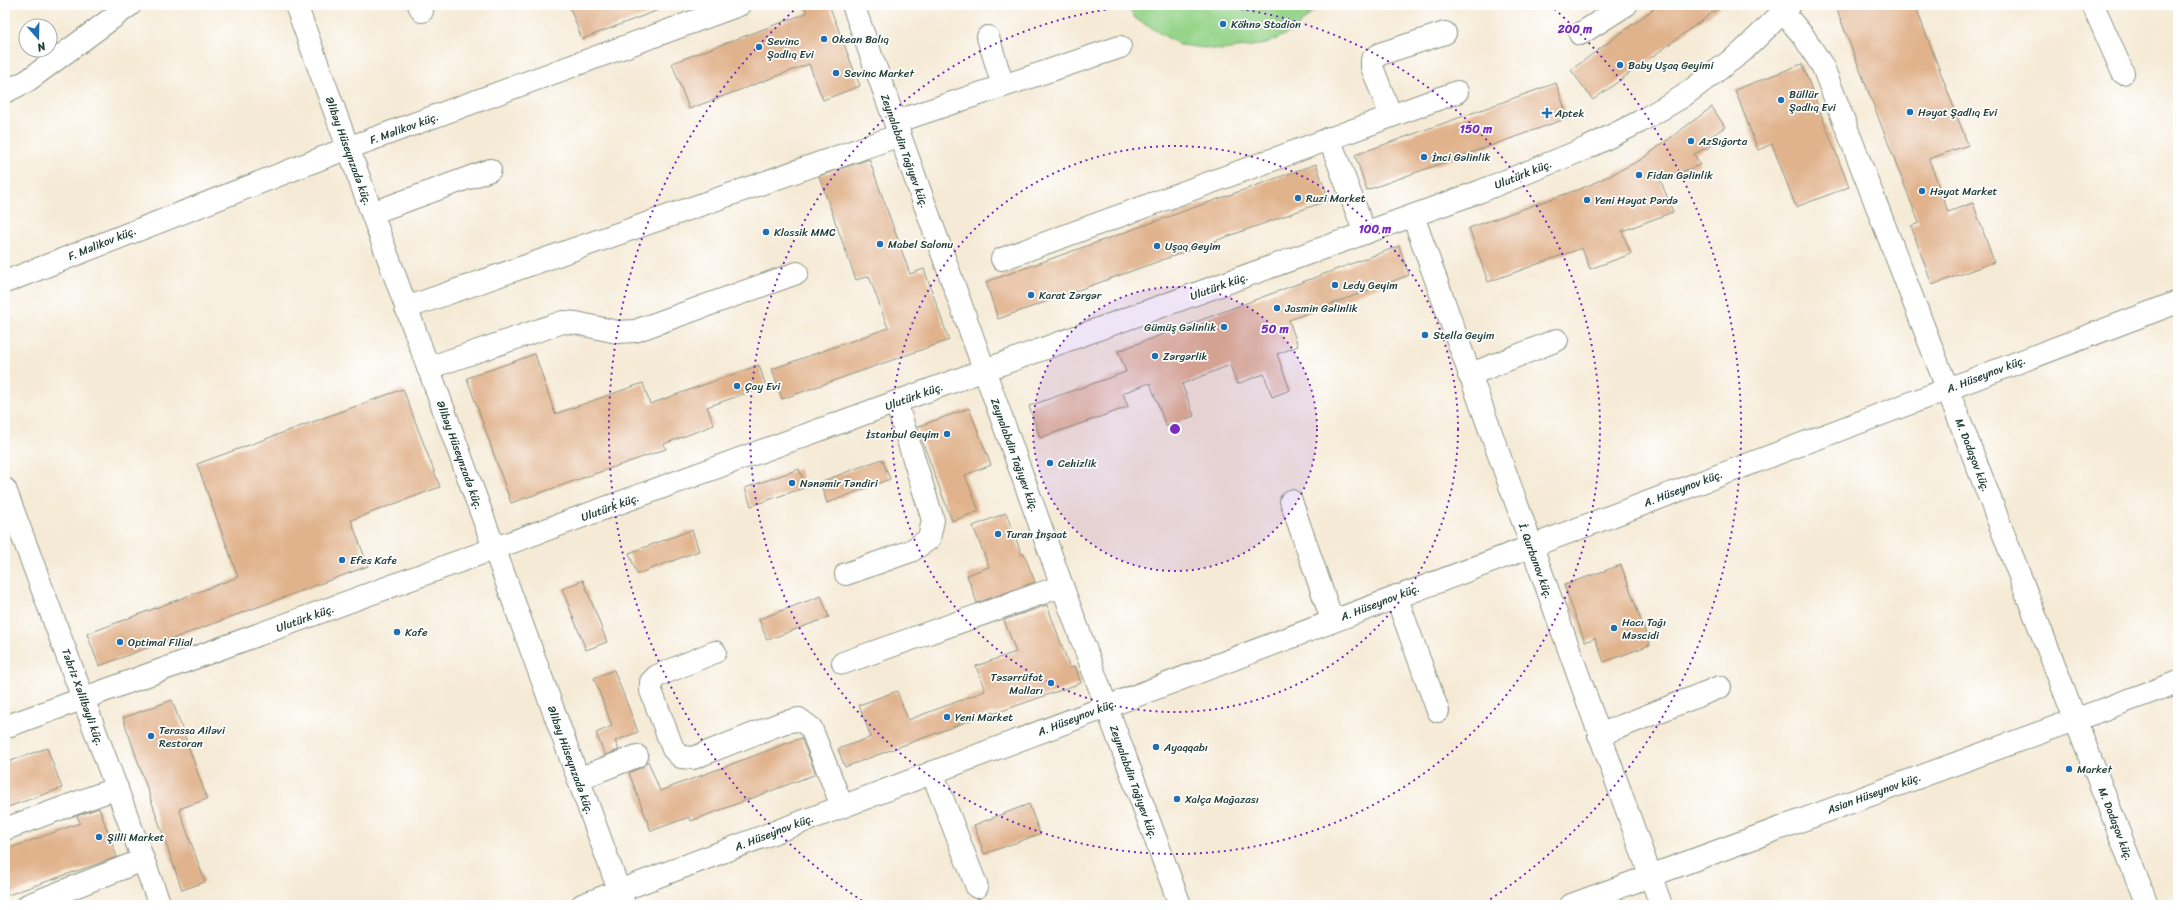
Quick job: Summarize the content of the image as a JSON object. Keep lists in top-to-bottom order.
{
  "streets": {
    "street": [
      "F. Məlikov küç.",
      "Əlibəy Hüseynzadə küç.",
      "Zeynalabdin Tağıyev küç.",
      "Ulutürk küç.",
      "A. Hüseynov küç.",
      "M. Dadaşov küç.",
      "İ. Qurbanov küç.",
      "Təbriz Xəlilbəyli küç.",
      "Asian Hüseynov küç."
    ]
  },
  "crossings": [
    ["F. Məlikov küç.", "Əlibəy Hüseynzadə küç."],
    ["Əlibəy Hüseynzadə küç.", "Ulutürk küç."],
    ["Əlibəy Hüseynzadə küç.", "A. Hüseynov küç."],
    ["Zeynalabdin Tağıyev küç.", "Ulutürk küç."],
    ["Zeynalabdin Tağıyev küç.", "A. Hüseynov küç."],
    ["Ulutürk küç.", "M. Dadaşov küç."],
    ["Ulutürk küç.", "İ. Qurbanov küç."],
    ["Ulutürk küç.", "Təbriz Xəlilbəyli küç."],
    ["A. Hüseynov küç.", "M. Dadaşov küç."],
    ["A. Hüseynov küç.", "İ. Qurbanov küç."],
    ["M. Dadaşov küç.", "Asian Hüseynov küç."],
    ["İ. Qurbanov küç.", "Asian Hüseynov küç."]
  ],
  "places": {
    "other": [
      "Köhnə Stadion",
      "Okean Balıq",
      "Sevinc Şadlıq Evi",
      "Baby Uşaq Geyimi",
      "Sevinc Market",
      "Büllür Şadlıq Evi",
      "Həyat Şadlıq Evi",
      "AzSığorta",
      "İnci Gəlinlik",
      "Fidan Gəlinlik",
      "Həyat Market",
      "Ruzi Market",
      "Yeni Həyat Pərdə",
      "Klassik MMC",
      "Mabel Salonu",
      "Uşaq Geyim",
      "Ledy Geyim",
      "Karat Zərgər",
      "Jasmin Gəlinlik",
      "Gümüş Gəlinlik",
      "Stella Geyim",
      "Zərgərlik",
      "Çay Evi",
      "İstanbul Geyim",
      "Cehizlik",
      "Nənəmir Təndiri",
      "Turan İnşaat",
      "Efes Kafe",
      "Hacı Tağı Məscidi",
      "Kafe",
      "Optimal Filial",
      "Təsərrüfat Malları",
      "Yeni Market",
      "Terassa Ailəvi Restoran",
      "Ayaqqabı",
      "Market",
      "Xalça Mağazası",
      "Şilli Market"
    ],
    "health": ["Aptek"]
  },
  "north": "bottom",
  "rings": [
    "200 m",
    "150 m",
    "100 m",
    "50 m"
  ]
}
